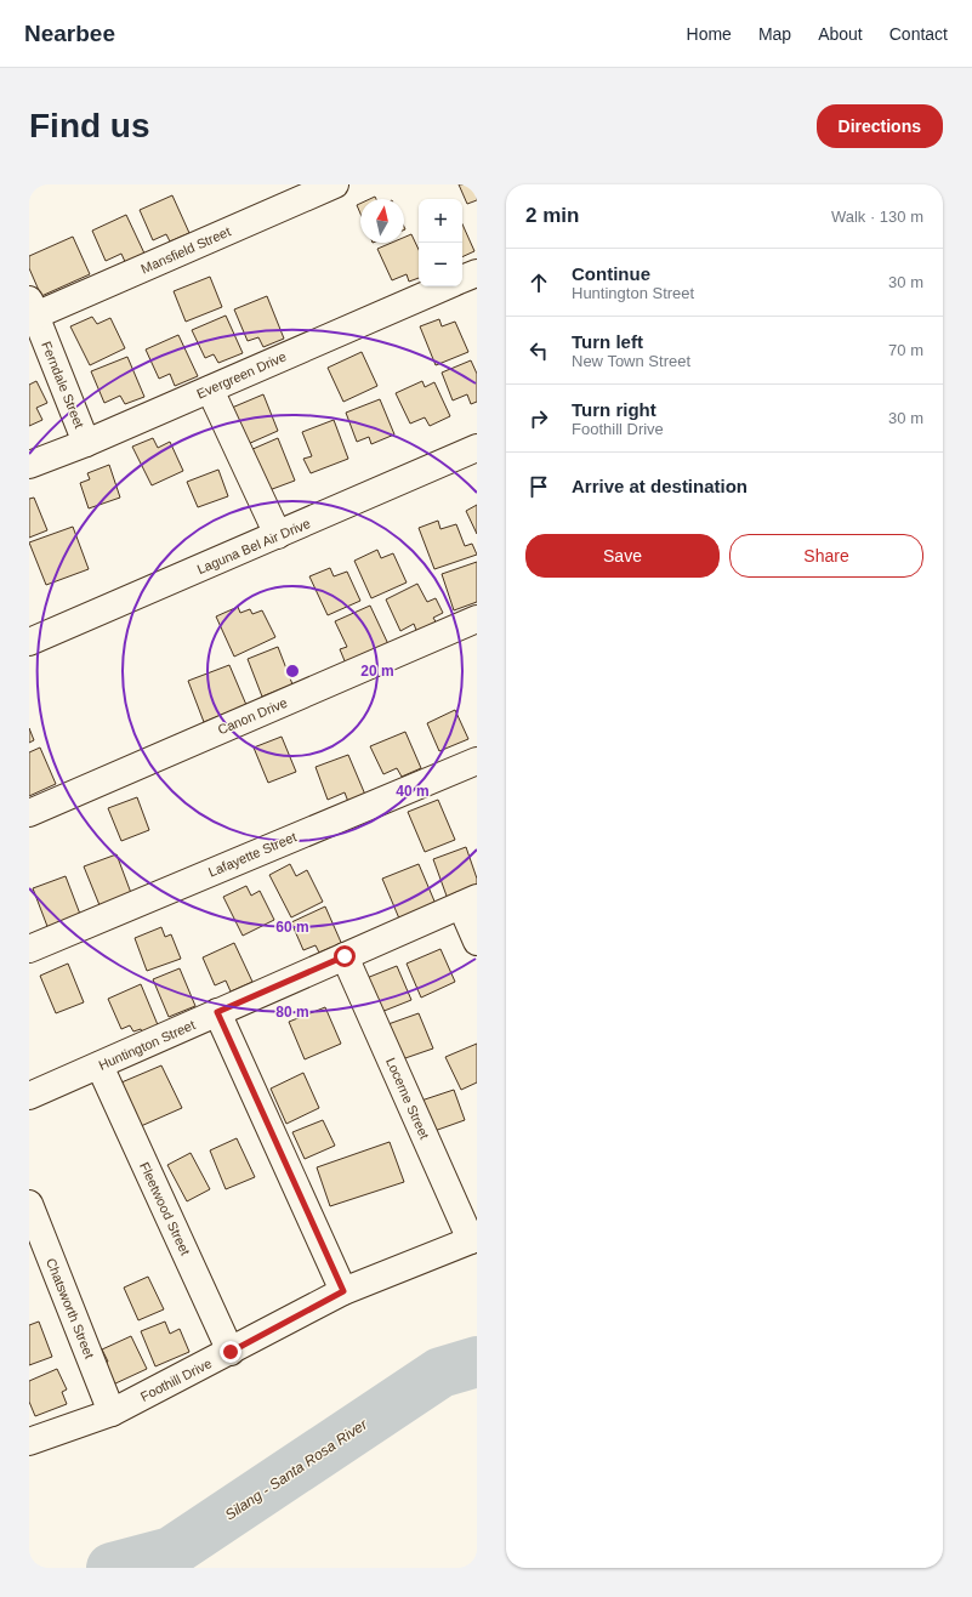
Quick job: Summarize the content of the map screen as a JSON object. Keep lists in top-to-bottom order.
{
  "streets": {
    "street": [
      "Mansfield Street",
      "Evergreen Drive",
      "Ferndale Street",
      "Laguna Bel Air Drive",
      "Canon Drive",
      "Lafayette Street",
      "Huntington Street",
      "Locerne Street",
      "Fleetwood Street",
      "Chatsworth Street",
      "Foothill Drive"
    ]
  },
  "crossings": [
    ["Mansfield Street", "Ferndale Street"],
    ["Evergreen Drive", "Ferndale Street"],
    ["Huntington Street", "Locerne Street"],
    ["Huntington Street", "Fleetwood Street"],
    ["Locerne Street", "Foothill Drive"],
    ["Fleetwood Street", "Foothill Drive"],
    ["Chatsworth Street", "Foothill Drive"]
  ],
  "water": ["Silang - Santa Rosa River"],
  "north": "top",
  "page": {
    "header": "Nearbee",
    "nav": [
      "Home",
      "Map",
      "About",
      "Contact"
    ],
    "buttons": [
      "Directions",
      ["Save", "Share"]
    ],
    "title": "Find us",
    "heading": ["2 min", "Walk · 130 m"],
    "map_buttons": ["+", "−"],
    "list": [
      ["Continue", "Huntington Street", "30 m"],
      ["Turn left", "New Town Street", "70 m"],
      ["Turn right", "Foothill Drive", "30 m"],
      "Arrive at destination"
    ]
  },
  "rings": [
    "20 m",
    "40 m",
    "60 m",
    "80 m"
  ]
}
